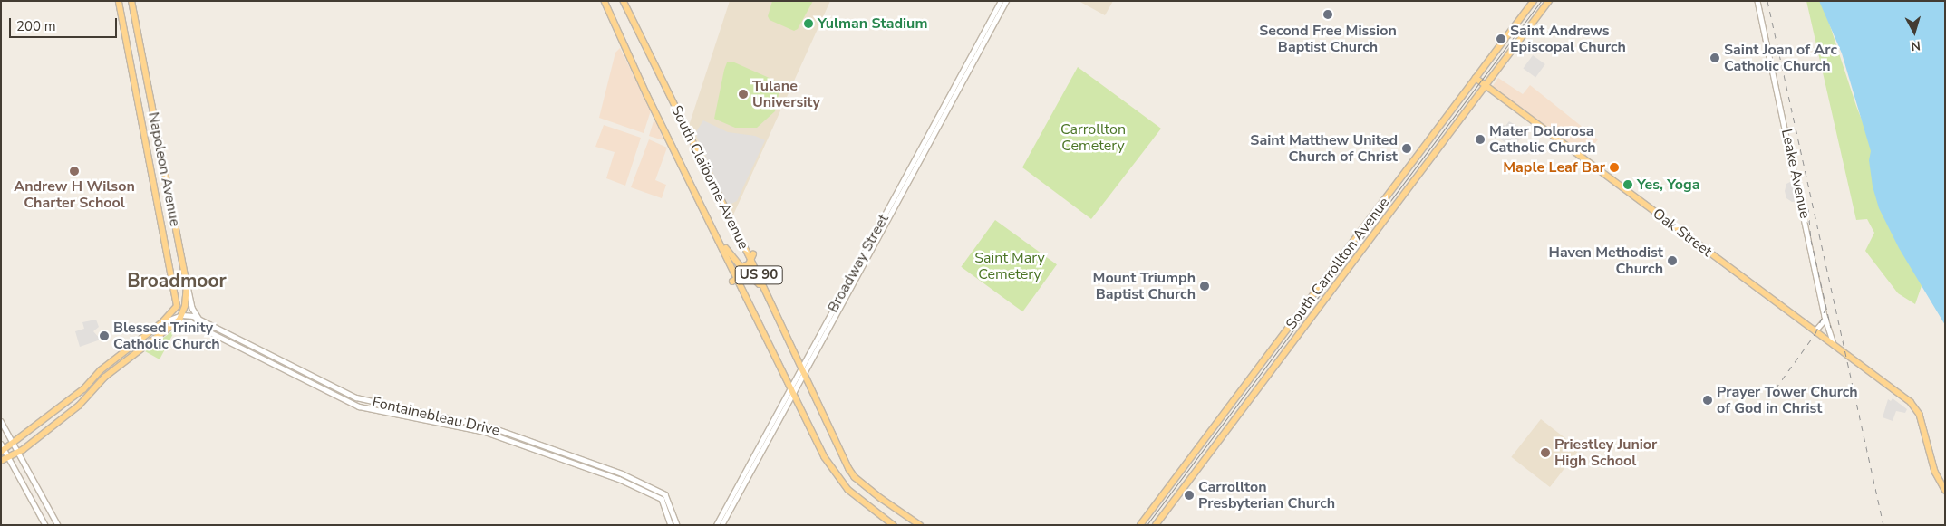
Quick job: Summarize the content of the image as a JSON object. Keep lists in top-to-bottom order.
{
  "streets": {
    "main road": [
      "Napoleon Avenue",
      "South Claiborne Avenue",
      "Oak Street",
      "South Carrollton Avenue",
      "US 90"
    ],
    "street": ["Leake Avenue", "Broadway Street", "Fontainebleau Drive"]
  },
  "crossings": [
    ["Napoleon Avenue", "Fontainebleau Drive"],
    ["Leake Avenue", "Oak Street"],
    ["South Claiborne Avenue", "Broadway Street"],
    ["Oak Street", "South Carrollton Avenue"]
  ],
  "districts": ["Broadmoor"],
  "parks": ["Carrollton Cemetery", "Saint Mary Cemetery"],
  "places": [
    "Second Free Mission Baptist Church",
    "Yulman Stadium",
    "Saint Andrews Episcopal Church",
    "Saint Joan of Arc Catholic Church",
    "Tulane University",
    "Mater Dolorosa Catholic Church",
    "Saint Matthew United Church of Christ",
    "Maple Leaf Bar",
    "Andrew H Wilson Charter School",
    "Yes, Yoga",
    "Haven Methodist Church",
    "Mount Triumph Baptist Church",
    "Blessed Trinity Catholic Church",
    "Prayer Tower Church of God in Christ",
    "Priestley Junior High School",
    "Carrollton Presbyterian Church"
  ],
  "scale_bar": "200 m",
  "north": "bottom"
}
